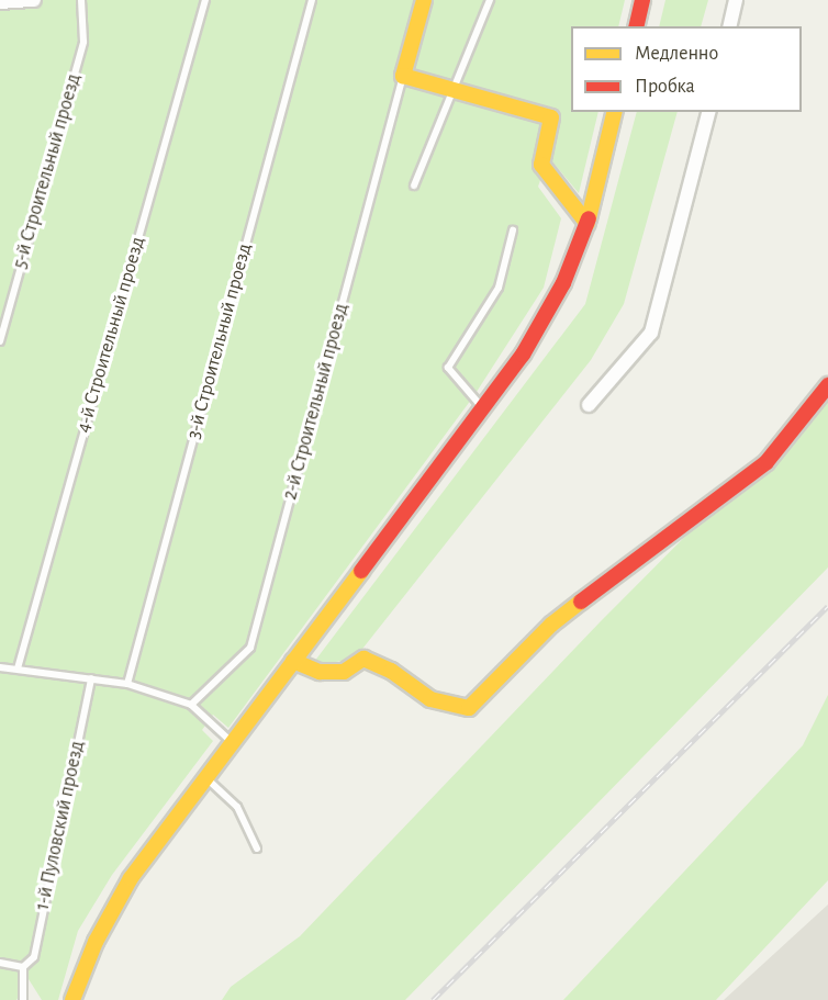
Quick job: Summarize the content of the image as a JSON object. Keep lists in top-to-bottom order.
{
  "streets": {
    "lane": [
      "5-й Строительный проезд",
      "4-й Строительный проезд",
      "3-й Строительный проезд",
      "2-й Строительный проезд",
      "1-й Пуловский проезд"
    ]
  },
  "legend": ["Медленно", "Пробка"]
}
